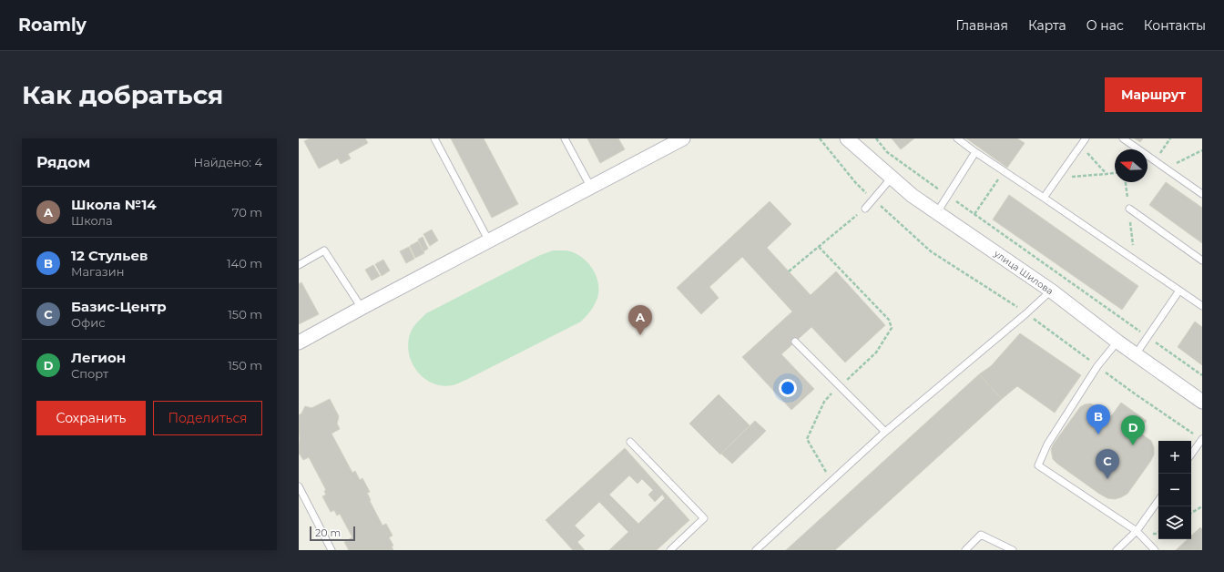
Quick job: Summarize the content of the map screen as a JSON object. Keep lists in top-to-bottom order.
{
  "streets": {
    "street": ["улица Шилова"]
  },
  "scale_bar": "20 m",
  "north": "left",
  "page": {
    "header": "Roamly",
    "nav": [
      "Главная",
      "Карта",
      "О нас",
      "Контакты"
    ],
    "buttons": [
      "Маршрут",
      ["Сохранить", "Поделиться"]
    ],
    "title": "Как добраться",
    "heading": ["Рядом", "Найдено: 4"],
    "list": [
      {
        "mark": "A",
        "name": "Школа №14",
        "note": "Школа",
        "value": "70 m"
      },
      {
        "mark": "B",
        "name": "12 Стульев",
        "note": "Магазин",
        "value": "140 m"
      },
      {
        "mark": "C",
        "name": "Базис-Центр",
        "note": "Офис",
        "value": "150 m"
      },
      {
        "mark": "D",
        "name": "Легион",
        "note": "Спорт",
        "value": "150 m"
      }
    ],
    "pins": [
      "A",
      "B",
      "D",
      "C"
    ],
    "map_buttons": ["+", "−"],
    "scale": "20 m"
  }
}
